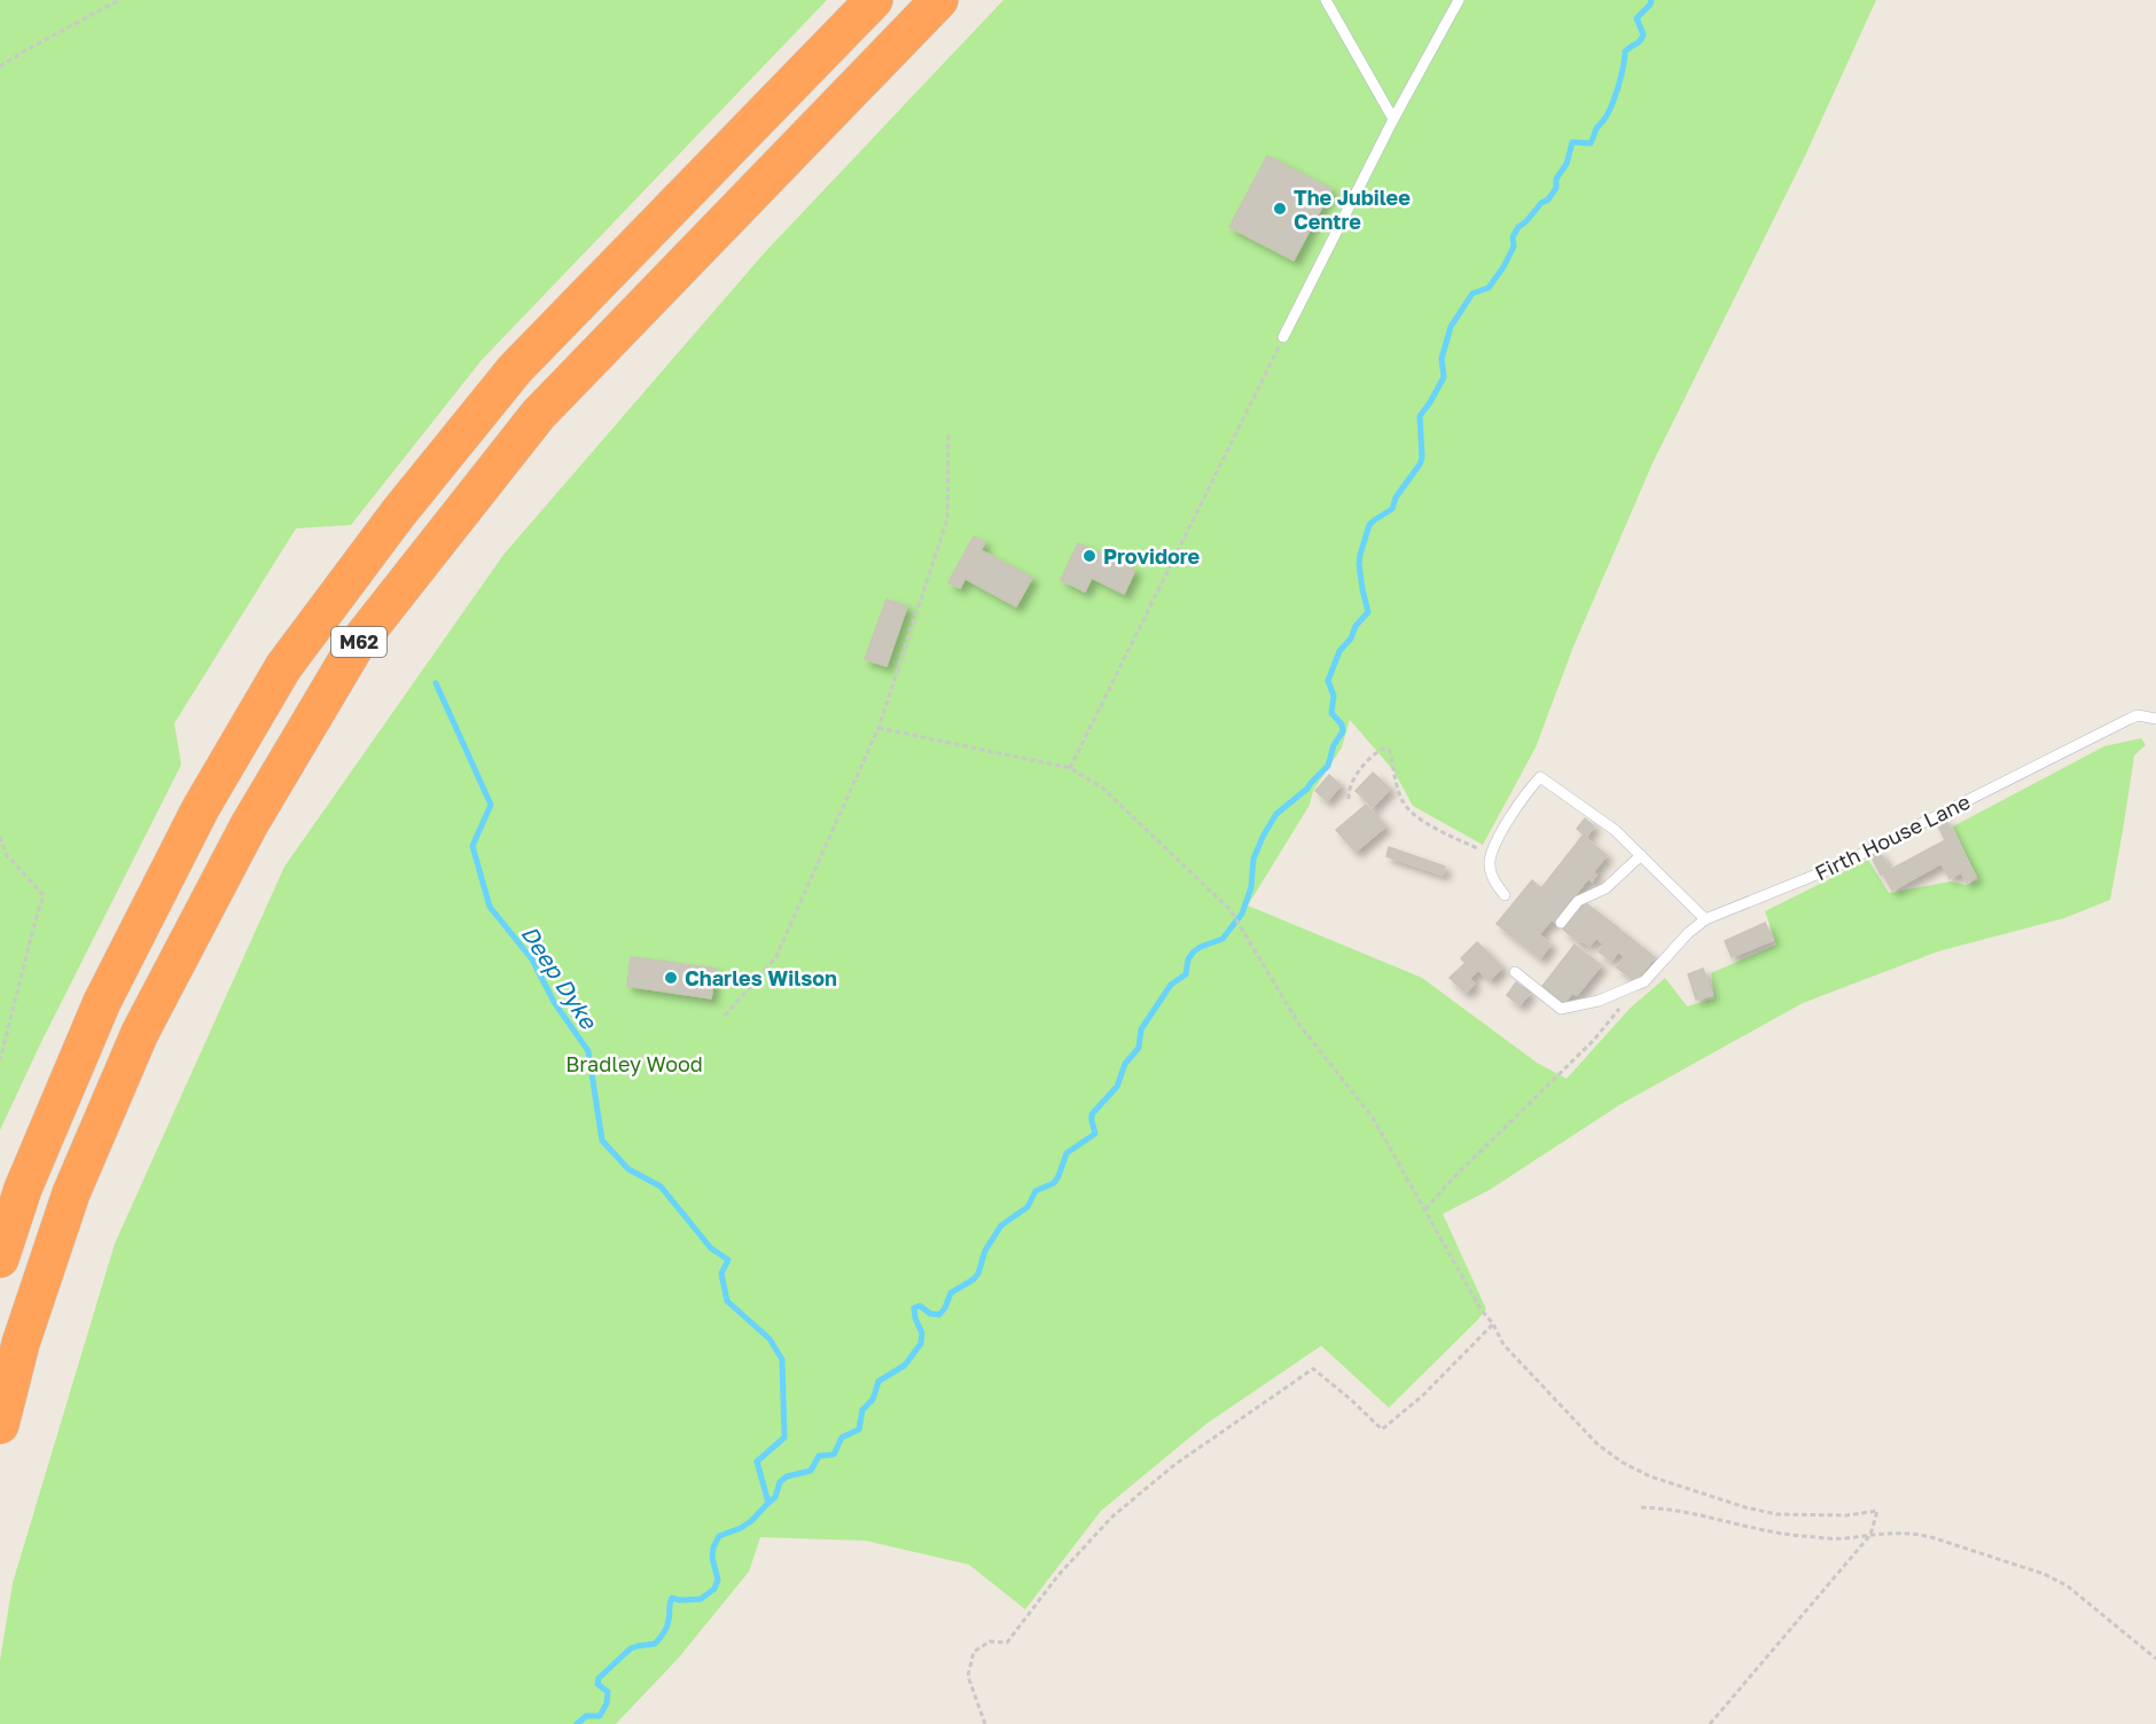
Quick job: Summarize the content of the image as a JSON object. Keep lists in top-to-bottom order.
{
  "streets": {
    "highway": ["M62"],
    "lane": ["Firth House Lane"]
  },
  "water": ["Deep Dyke"],
  "parks": ["Bradley Wood"],
  "places": ["The Jubilee Centre", "Providore", "Charles Wilson"]
}
